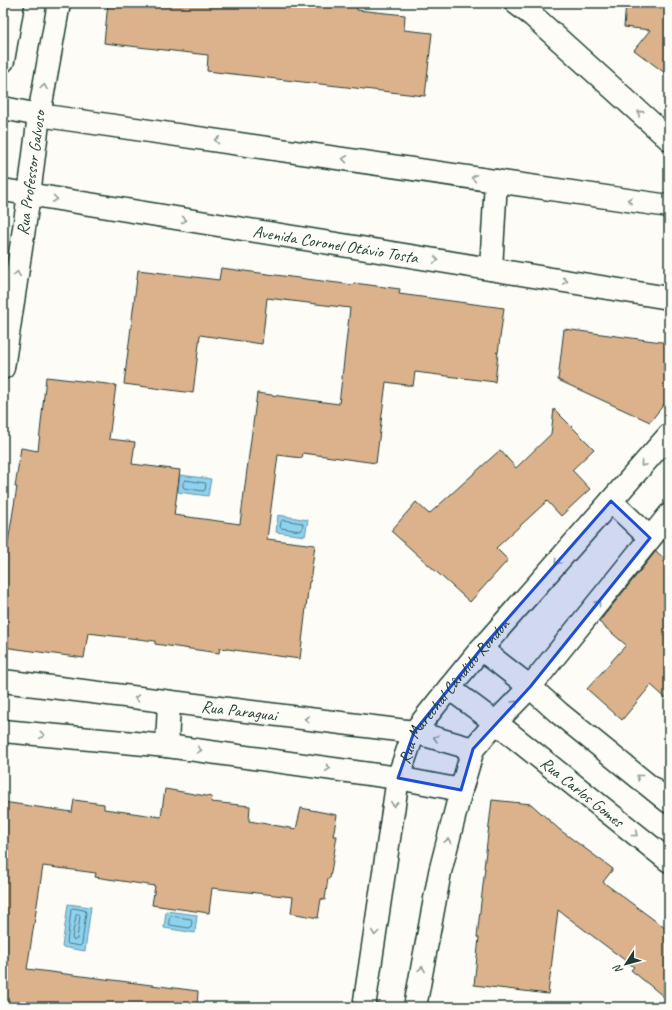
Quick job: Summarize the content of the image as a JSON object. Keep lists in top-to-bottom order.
{
  "streets": {
    "street": [
      "Rua Professor Galvoso",
      "Avenida Coronel Otávio Tosta",
      "Rua Marechal Cândido Rondon",
      "Rua Paraguai",
      "Rua Carlos Gomes"
    ]
  },
  "crossings": [
    ["Rua Professor Galvoso", "Avenida Coronel Otávio Tosta"],
    ["Rua Marechal Cândido Rondon", "Rua Paraguai"],
    ["Rua Marechal Cândido Rondon", "Rua Carlos Gomes"]
  ],
  "one_way": ["Rua Professor Galvoso"],
  "north": "bottom left"
}
